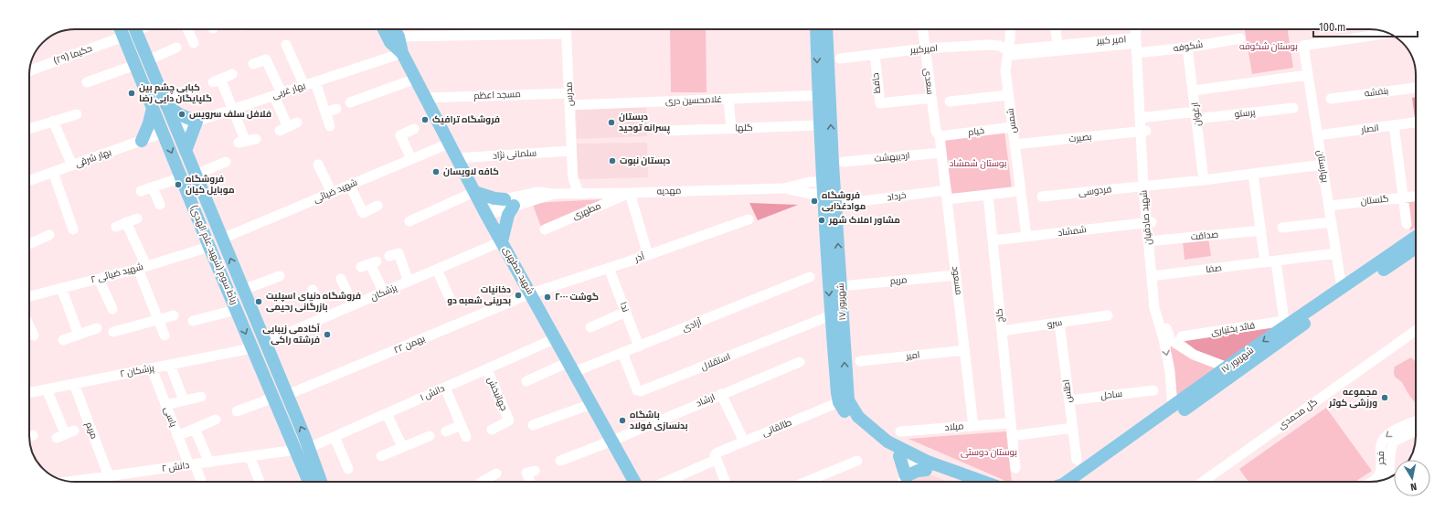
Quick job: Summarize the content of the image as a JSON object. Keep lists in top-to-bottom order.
{
  "streets": {
    "main road": ["رباط سوم (شهید علم الهدی)", "شهید مطهری", "۱۷ شهریور"],
    "street": [
      "امیر کبیر",
      "شکوفه",
      "امیرکبیر",
      "حکیما (۲۹)",
      "سعدی",
      "حافظ",
      "بهار غربی",
      "بنفشه",
      "مدرس",
      "مسجد اعظم",
      "غلامحسین دری",
      "پرستو",
      "ارغوان",
      "شمس",
      "گلها",
      "انصار",
      "خیام",
      "بصیرت",
      "سلمانی نژاد",
      "اردیبهشت",
      "بهار شرقی",
      "بهارستان",
      "شهید ضیائی",
      "مهدیه",
      "فردوسی",
      "خرداد",
      "گلستان",
      "مطهری",
      "شهید صادقیان",
      "شمشاد",
      "صداقت",
      "آذر",
      "صفا",
      "شهید ضیائی ۲",
      "مریم",
      "مسعود",
      "پزشکان",
      "ندا",
      "کاج",
      "سرو",
      "آزادی",
      "قائد بختیاری",
      "۲۲ بهمن",
      "امیر",
      "استقلال",
      "پزشکان ۲",
      "اطلس",
      "دانش ۱",
      "جهانبخش",
      "ساحل",
      "ارشاد",
      "گل محمدی",
      "یاسی",
      "میلاد",
      "طالقانی",
      "فجر",
      "دانش ۲"
    ]
  },
  "crossings": [
    ["امیر کبیر", "امیرکبیر"],
    ["امیر کبیر", "شمس"],
    ["شکوفه", "ارغوان"],
    ["شکوفه", "شهید صادقیان"],
    ["امیرکبیر", "سعدی"],
    ["امیرکبیر", "حافظ"],
    ["امیرکبیر", "شمس"],
    ["حکیما (۲۹)", "رباط سوم (شهید علم الهدی)"],
    ["سعدی", "حافظ"],
    ["سعدی", "خیام"],
    ["سعدی", "مسعود"],
    ["بهار غربی", "رباط سوم (شهید علم الهدی)"],
    ["بهار غربی", "شهید مطهری"],
    ["مدرس", "مسجد اعظم"],
    ["مدرس", "غلامحسین دری"],
    ["مدرس", "سلمانی نژاد"],
    ["مسجد اعظم", "شهید مطهری"],
    ["غلامحسین دری", "۱۷ شهریور"],
    ["پرستو", "ارغوان"],
    ["شمس", "خیام"],
    ["شمس", "بصیرت"],
    ["شمس", "خرداد"],
    ["گلها", "۱۷ شهریور"],
    ["انصار", "بهارستان"],
    ["خیام", "مسعود"],
    ["بصیرت", "شهید صادقیان"],
    ["سلمانی نژاد", "شهید مطهری"],
    ["اردیبهشت", "مسعود"],
    ["بهار شرقی", "رباط سوم (شهید علم الهدی)"],
    ["بهارستان", "گلستان"],
    ["بهارستان", "صفا"],
    ["بهارستان", "۱۷ شهریور"],
    ["شهید ضیائی", "رباط سوم (شهید علم الهدی)"],
    ["شهید ضیائی", "شهید مطهری"],
    ["مهدیه", "مطهری"],
    ["مهدیه", "شهید مطهری"],
    ["مهدیه", "۱۷ شهریور"],
    ["فردوسی", "شهید صادقیان"],
    ["خرداد", "مسعود"],
    ["خرداد", "کاج"],
    ["شهید صادقیان", "شمشاد"],
    ["شهید صادقیان", "صداقت"],
    ["شهید صادقیان", "صفا"],
    ["شهید صادقیان", "۱۷ شهریور"],
    ["شمشاد", "کاج"],
    ["رباط سوم (شهید علم الهدی)", "شهید ضیائی ۲"],
    ["رباط سوم (شهید علم الهدی)", "پزشکان"],
    ["رباط سوم (شهید علم الهدی)", "۲۲ بهمن"],
    ["رباط سوم (شهید علم الهدی)", "پزشکان ۲"],
    ["رباط سوم (شهید علم الهدی)", "دانش ۱"],
    ["رباط سوم (شهید علم الهدی)", "دانش ۲"],
    ["آذر", "شهید مطهری"],
    ["آذر", "ندا"],
    ["آذر", "۲۲ بهمن"],
    ["شهید مطهری", "پزشکان"],
    ["شهید مطهری", "آزادی"],
    ["شهید مطهری", "۲۲ بهمن"],
    ["شهید مطهری", "دانش ۱"],
    ["شهید مطهری", "ارشاد"],
    ["مریم", "مسعود"],
    ["مریم", "۱۷ شهریور"],
    ["مریم", "پزشکان ۲"],
    ["مریم", "دانش ۲"],
    ["مسعود", "امیر"],
    ["مسعود", "میلاد"],
    ["۱۷ شهریور", "قائد بختیاری"],
    ["۱۷ شهریور", "استقلال"],
    ["۱۷ شهریور", "طالقانی"],
    ["ندا", "آزادی"],
    ["کاج", "سرو"],
    ["سرو", "اطلس"],
    ["آزادی", "استقلال"],
    ["پزشکان ۲", "یاسی"],
    ["اطلس", "ساحل"],
    ["دانش ۱", "جهانبخش"],
    ["دانش ۱", "دانش ۲"],
    ["یاسی", "دانش ۲"]
  ],
  "parks": ["بوستان شکوفه", "بوستان شمشاد", "بوستان دوستی"],
  "places": [
    "کبابی چشم بین گلپایگان دایی رضا",
    "فلافل سلف سرویس",
    "فروشگاه ترافیک",
    "دبستان پسرانه توحید",
    "دبستان نبوت",
    "کافه لاویسان",
    "فروشگاه موبایل کیان",
    "فروشگاه موادغذایی",
    "مشاور املاک شهر",
    "دخانیات بحرینی شعبه دو",
    "گوشت ۲۰۰۰",
    "فروشگاه دنیای اسپلیت بازرگانی رحیمی",
    "آکادمی زیبایی فرشته راکی",
    "مجموعه ورزشی کوثر",
    "باشگاه بدنسازی فولاد"
  ],
  "scale_bar": "100 m",
  "north": "bottom"
}
